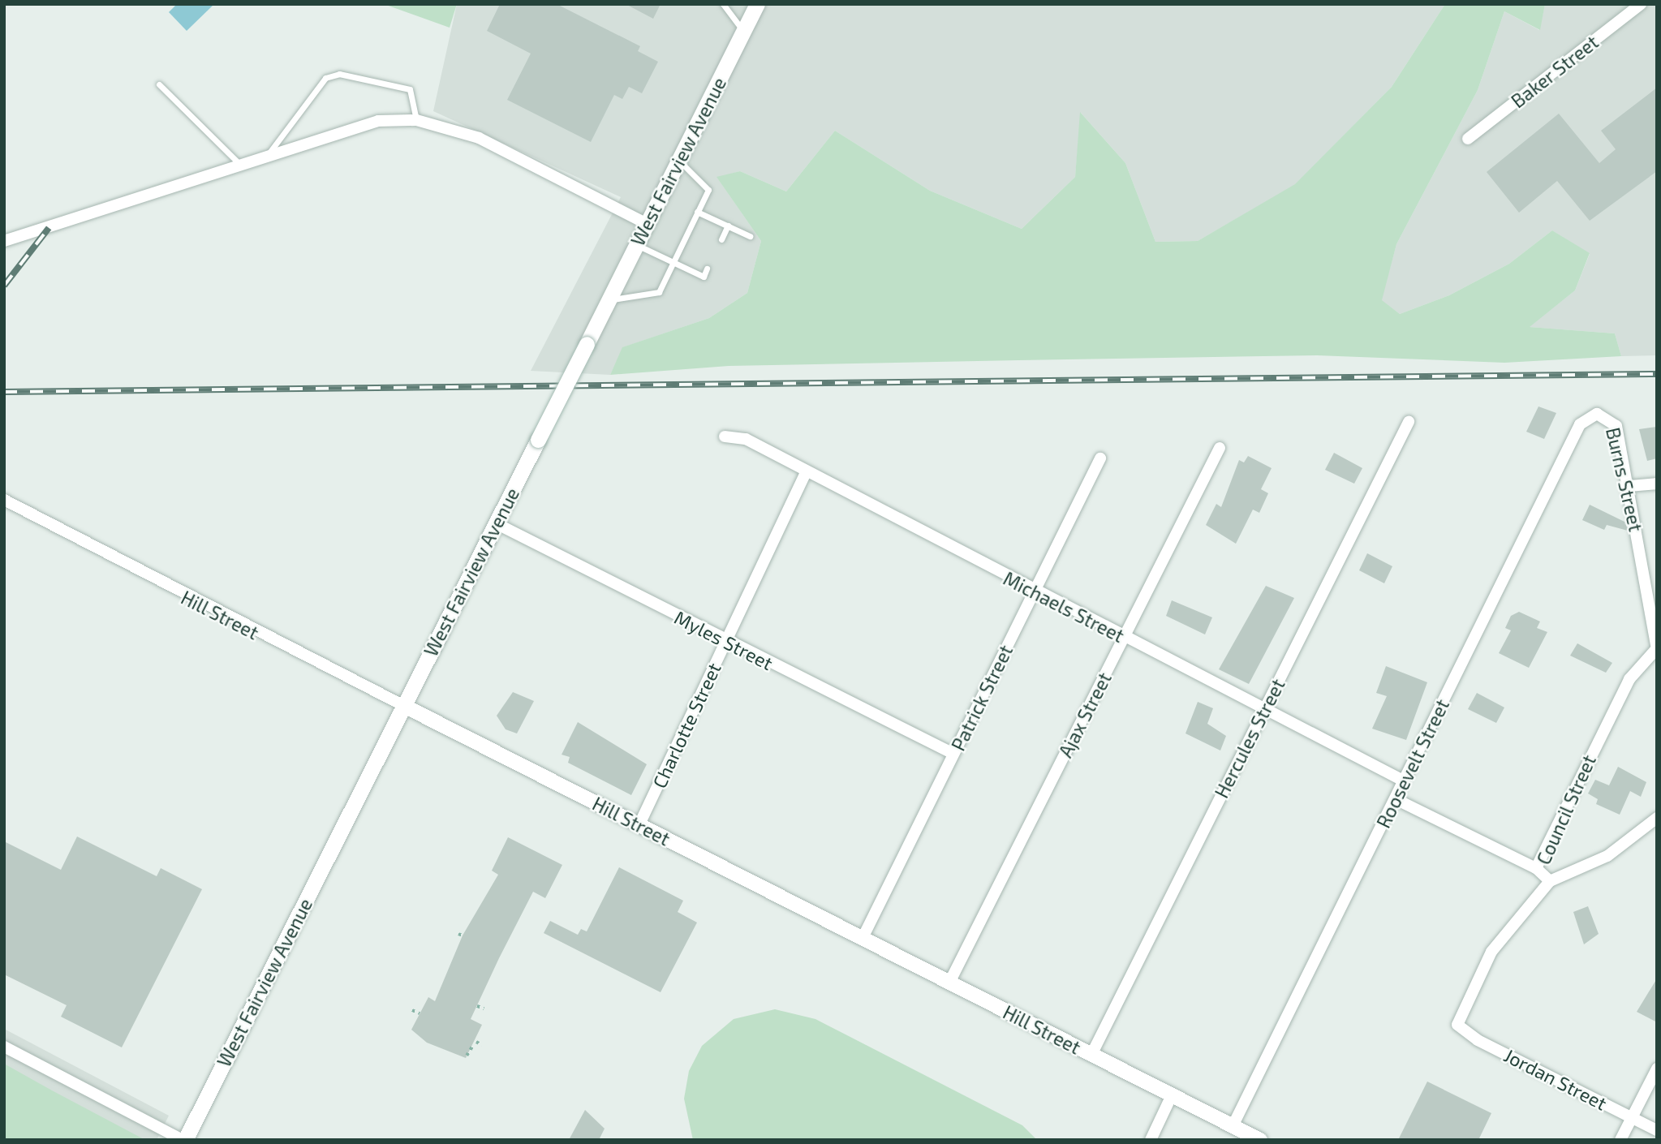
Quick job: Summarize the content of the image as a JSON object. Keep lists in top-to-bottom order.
{
  "streets": {
    "main road": ["West Fairview Avenue"],
    "street": [
      "Baker Street",
      "Burns Street",
      "Michaels Street",
      "Hill Street",
      "Myles Street",
      "Patrick Street",
      "Ajax Street",
      "Charlotte Street",
      "Hercules Street",
      "Roosevelt Street",
      "Council Street",
      "Jordan Street"
    ]
  },
  "crossings": [
    ["West Fairview Avenue", "Hill Street"],
    ["West Fairview Avenue", "Myles Street"],
    ["Burns Street", "Roosevelt Street"],
    ["Burns Street", "Council Street"],
    ["Michaels Street", "Patrick Street"],
    ["Michaels Street", "Ajax Street"],
    ["Michaels Street", "Charlotte Street"],
    ["Michaels Street", "Hercules Street"],
    ["Michaels Street", "Roosevelt Street"],
    ["Hill Street", "Patrick Street"],
    ["Hill Street", "Ajax Street"],
    ["Hill Street", "Charlotte Street"],
    ["Hill Street", "Hercules Street"],
    ["Hill Street", "Roosevelt Street"],
    ["Myles Street", "Patrick Street"],
    ["Myles Street", "Charlotte Street"],
    ["Council Street", "Jordan Street"]
  ]
}
